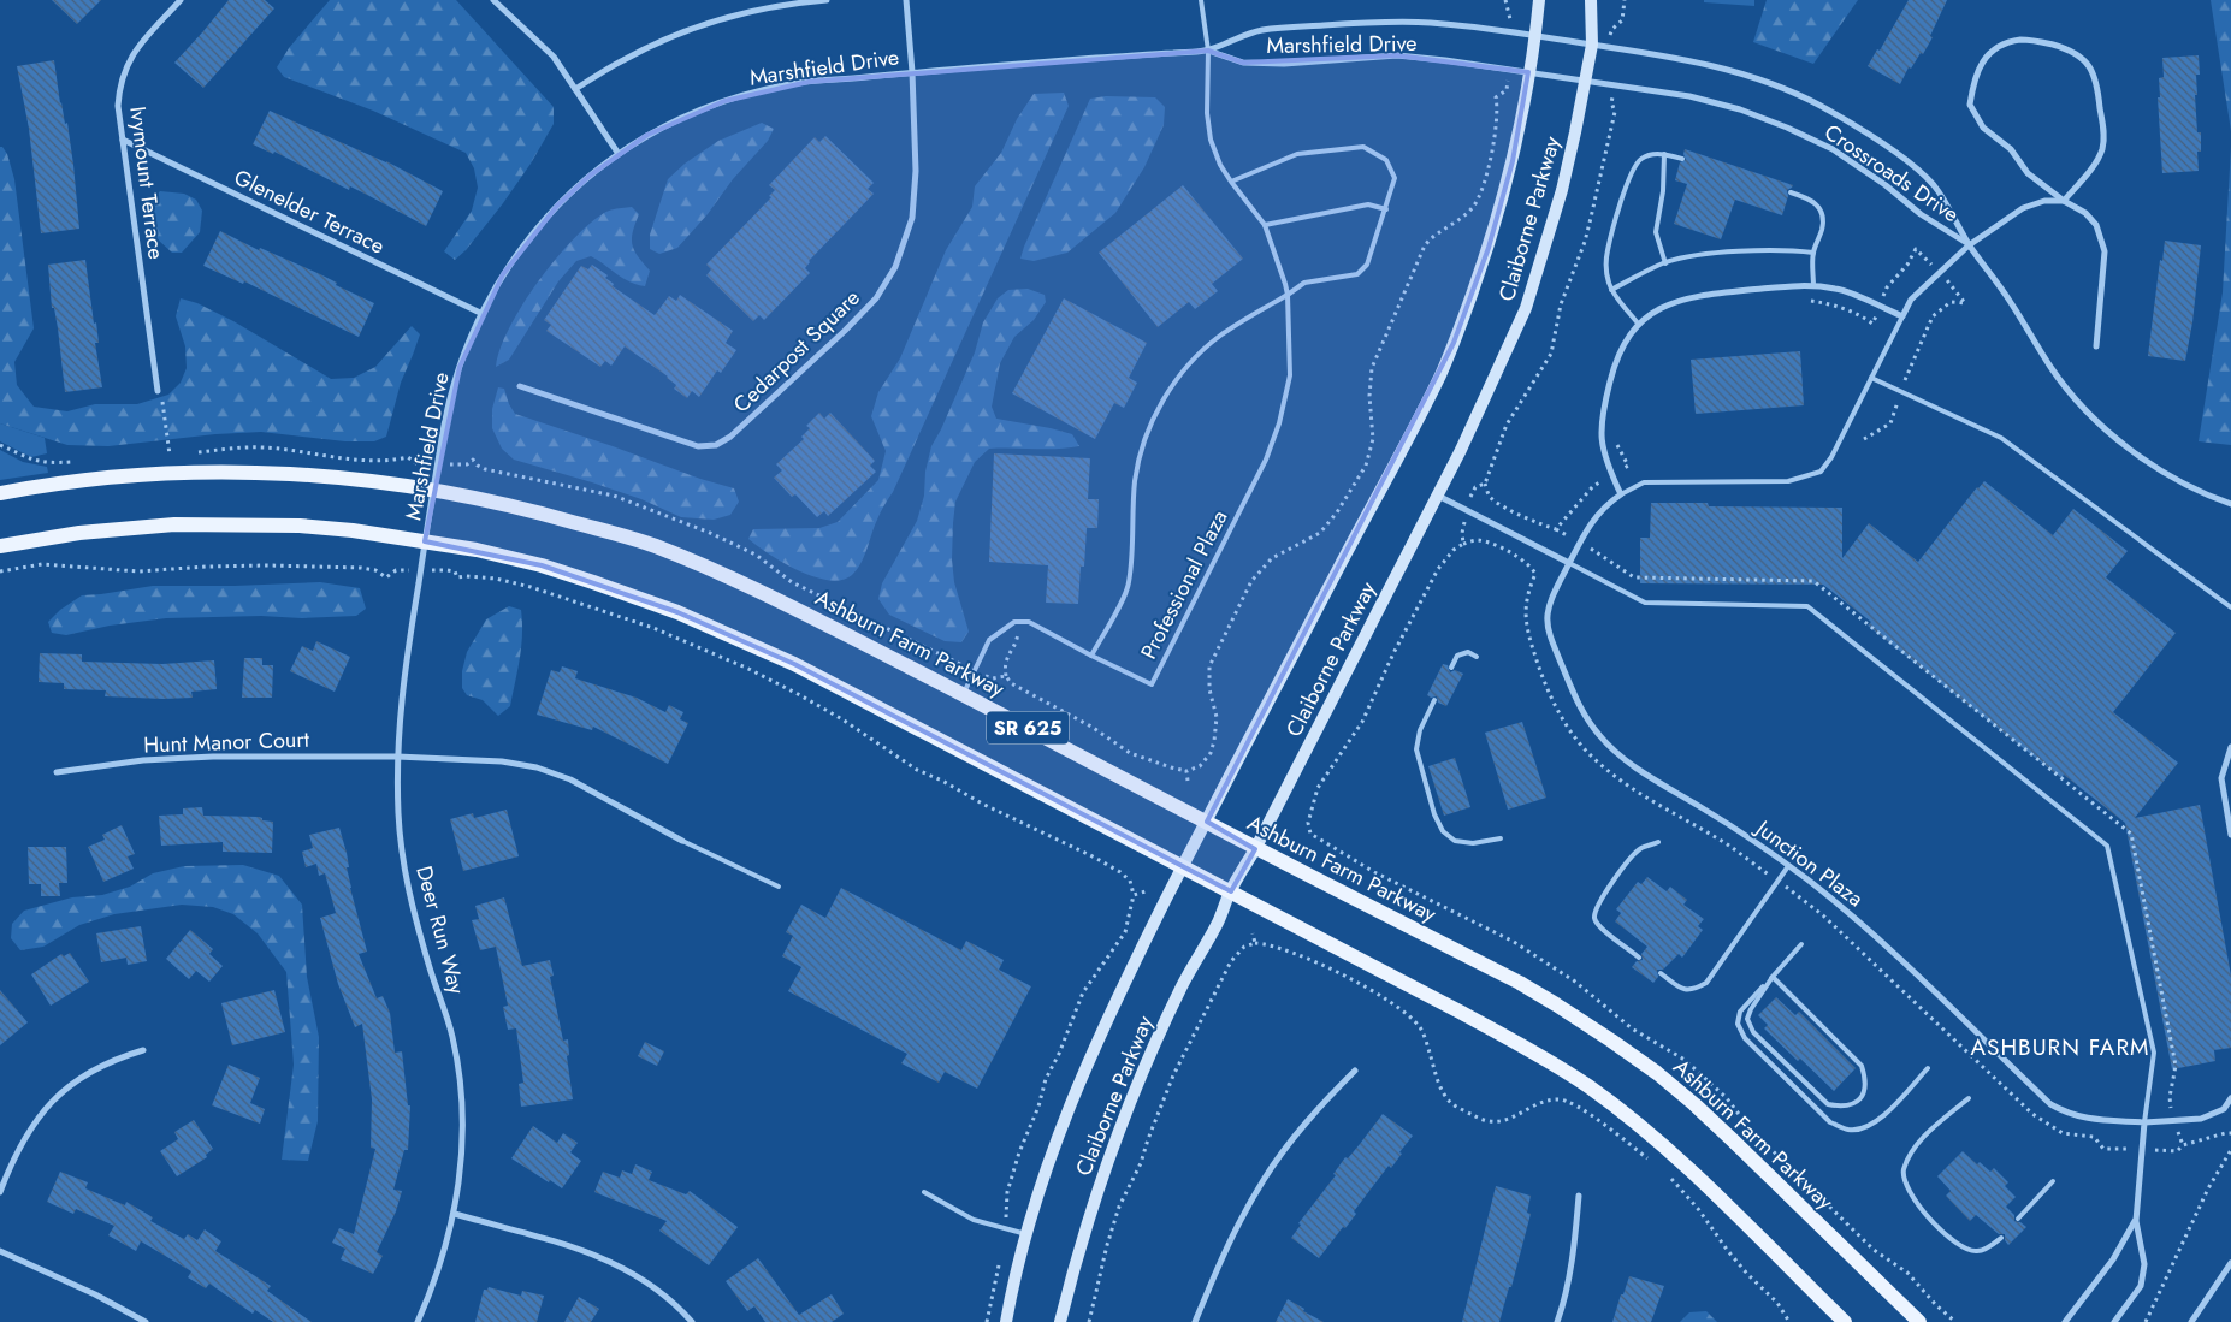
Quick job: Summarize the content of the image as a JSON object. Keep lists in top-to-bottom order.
{
  "streets": {
    "main road": ["Claiborne Parkway", "Ashburn Farm Parkway", "SR 625"],
    "street": [
      "Marshfield Drive",
      "Crossroads Drive",
      "Ivymount Terrace",
      "Glenelder Terrace",
      "Cedarpost Square",
      "Hunt Manor Court",
      "Junction Plaza",
      "Deer Run Way"
    ],
    "lane": ["Professional Plaza"]
  },
  "crossings": [
    ["Marshfield Drive", "Crossroads Drive"],
    ["Marshfield Drive", "Glenelder Terrace"],
    ["Marshfield Drive", "Claiborne Parkway"],
    ["Marshfield Drive", "Cedarpost Square"],
    ["Marshfield Drive", "Professional Plaza"],
    ["Marshfield Drive", "Ashburn Farm Parkway"],
    ["Marshfield Drive", "SR 625"],
    ["Marshfield Drive", "Deer Run Way"],
    ["Crossroads Drive", "Claiborne Parkway"],
    ["Ivymount Terrace", "Glenelder Terrace"],
    ["Claiborne Parkway", "Ashburn Farm Parkway"],
    ["Claiborne Parkway", "SR 625"],
    ["SR 625", "Deer Run Way"],
    ["Hunt Manor Court", "Deer Run Way"]
  ],
  "districts": ["ASHBURN FARM"]
}
